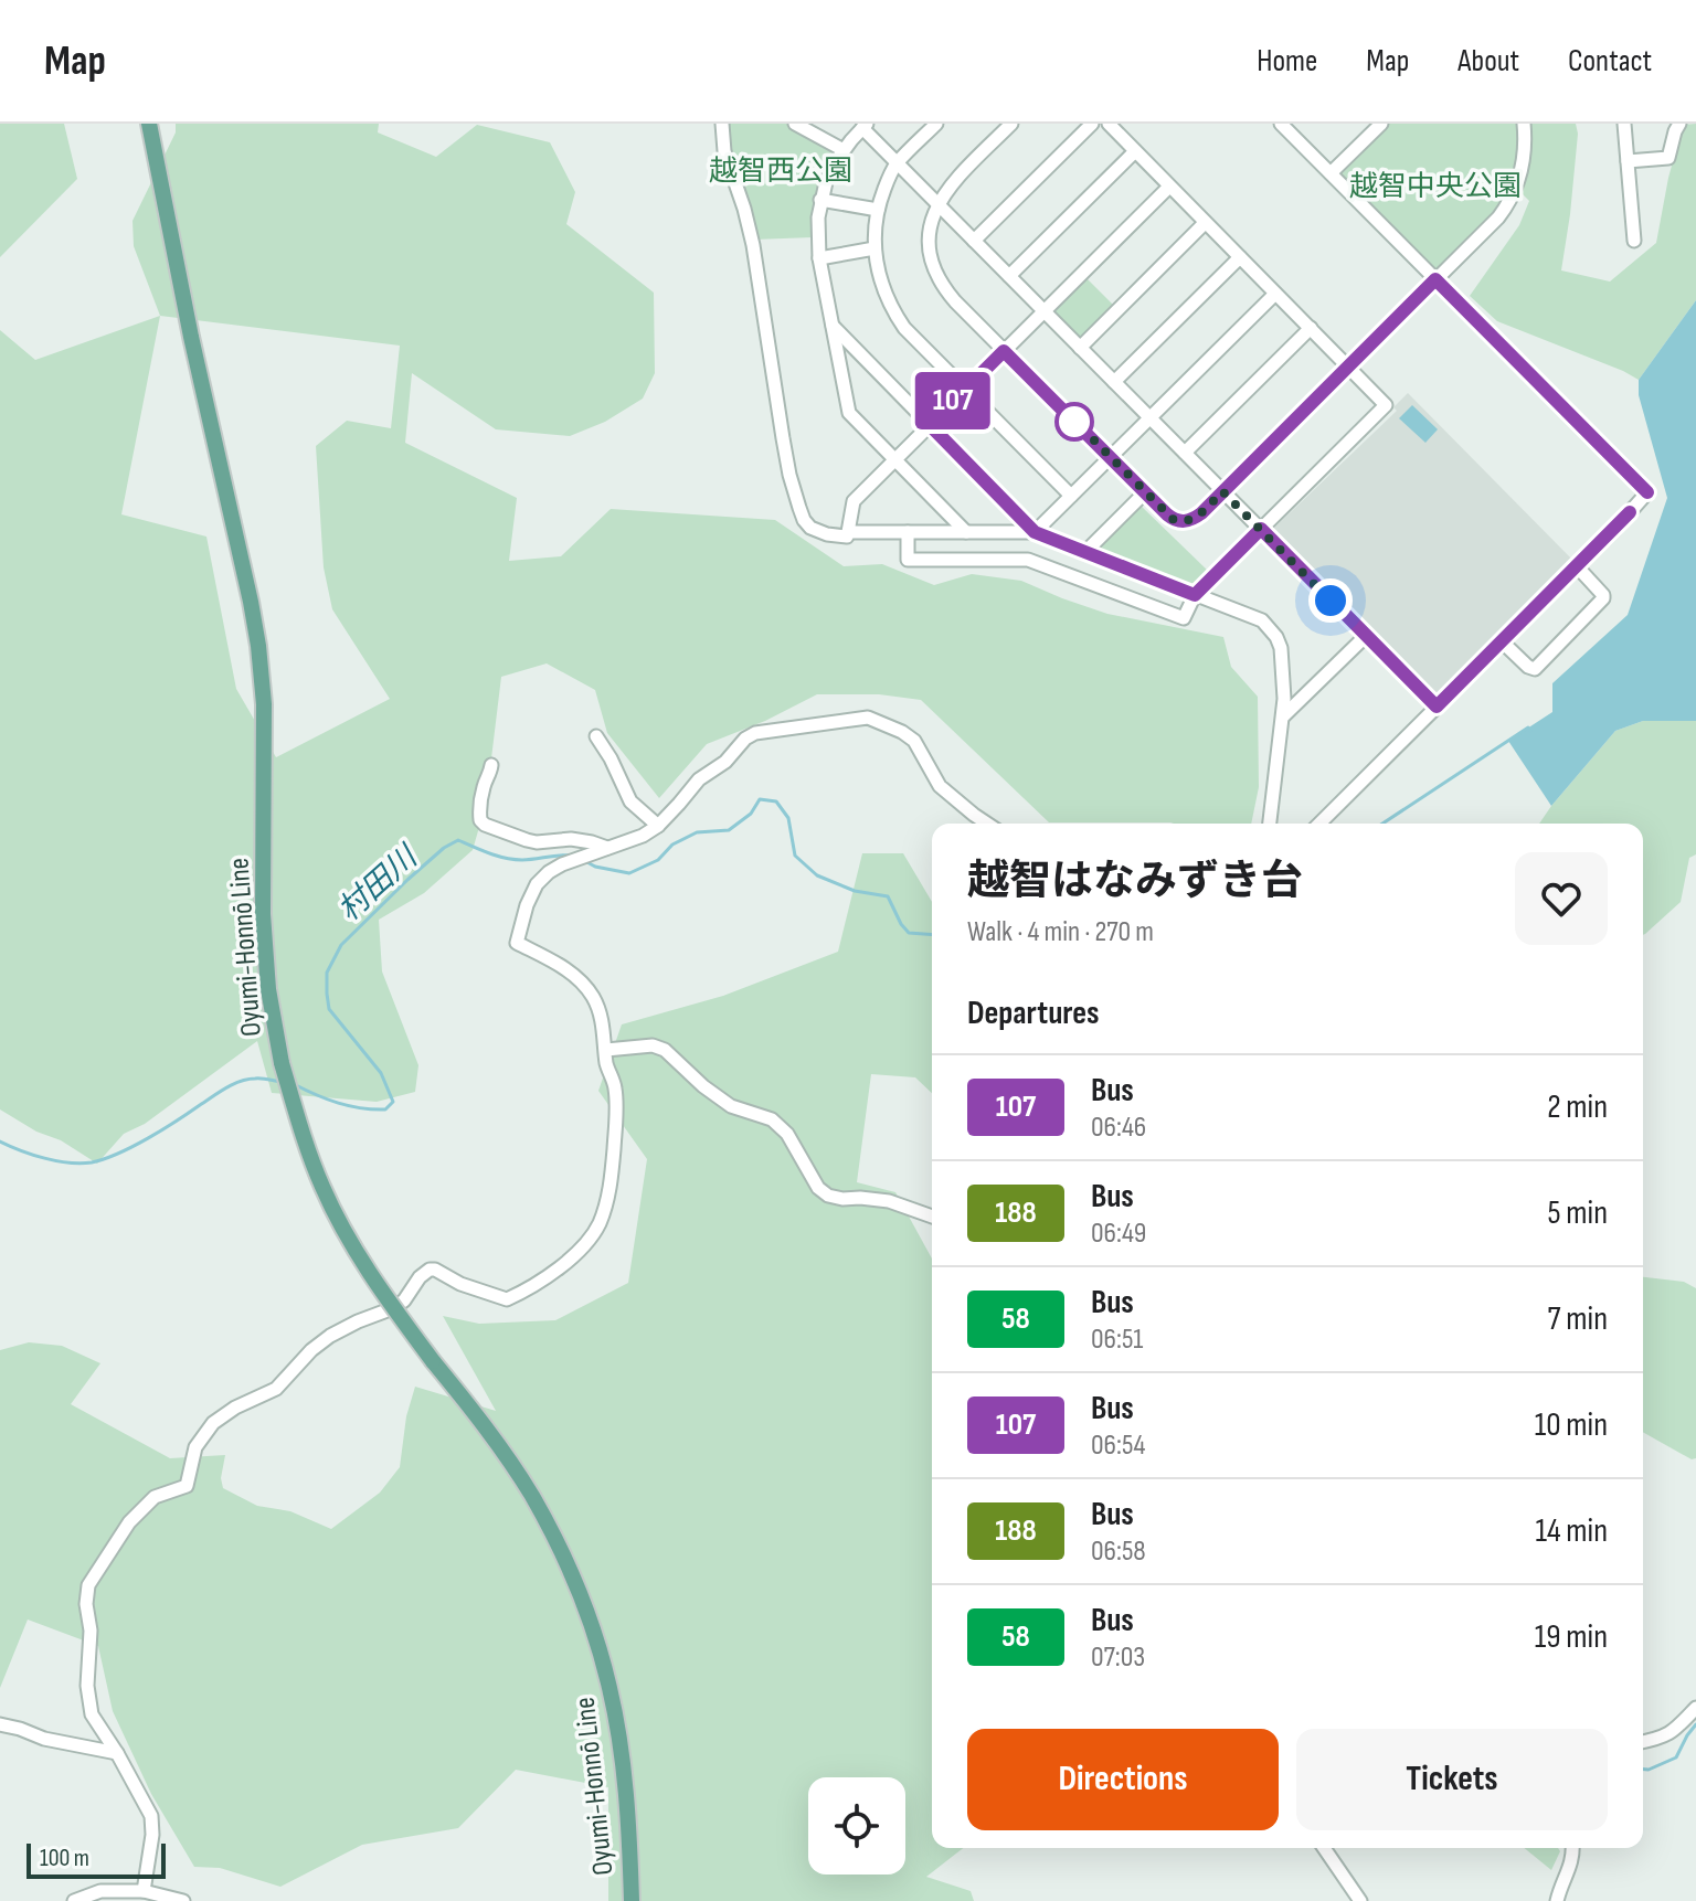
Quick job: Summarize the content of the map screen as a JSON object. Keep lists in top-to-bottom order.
{
  "streets": {
    "main road": ["Oyumi-Honnō Line"]
  },
  "water": ["村田川"],
  "parks": ["越智西公園", "越智中央公園"],
  "lines": ["bus line 107"],
  "scale_bar": "100 m",
  "page": {
    "header": "Map",
    "nav": [
      "Home",
      "Map",
      "About",
      "Contact"
    ],
    "on_map": "107",
    "heading": [
      ["越智はなみずき台", "Walk · 4 min · 270 m"],
      "Departures"
    ],
    "list": [
      {
        "mark": "107",
        "name": "Bus",
        "note": "06:46",
        "value": "2 min"
      },
      {
        "mark": "188",
        "name": "Bus",
        "note": "06:49",
        "value": "5 min"
      },
      {
        "mark": "58",
        "name": "Bus",
        "note": "06:51",
        "value": "7 min"
      },
      {
        "mark": "107",
        "name": "Bus",
        "note": "06:54",
        "value": "10 min"
      },
      {
        "mark": "188",
        "name": "Bus",
        "note": "06:58",
        "value": "14 min"
      },
      {
        "mark": "58",
        "name": "Bus",
        "note": "07:03",
        "value": "19 min"
      }
    ],
    "buttons": ["Directions", "Tickets"],
    "scale": "100 m"
  }
}
